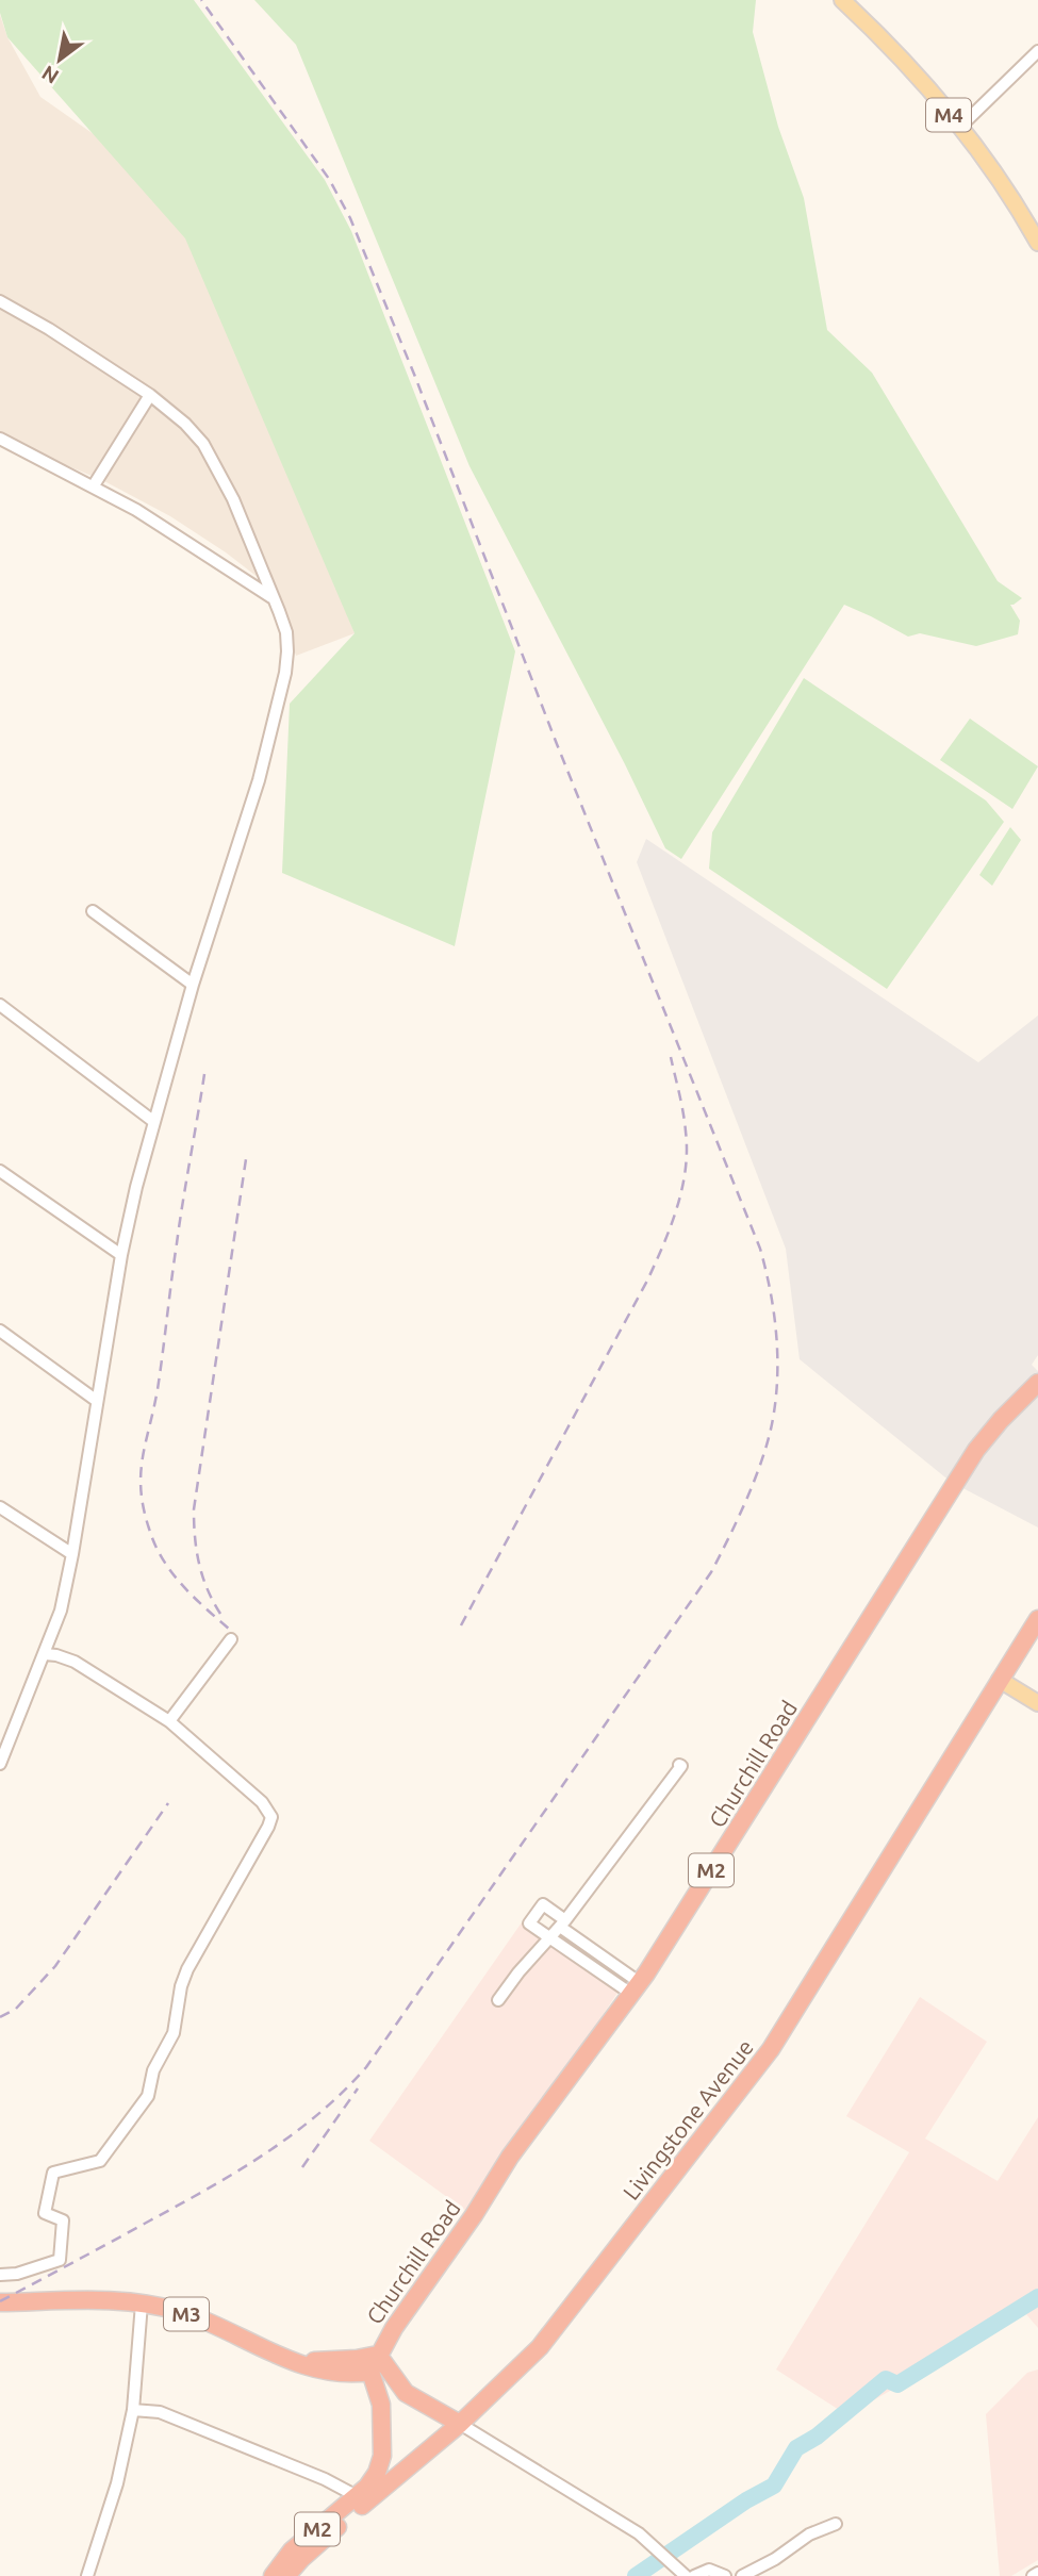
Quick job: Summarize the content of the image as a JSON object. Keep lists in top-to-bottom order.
{
  "streets": {
    "highway": [
      "Churchill Road",
      "M2",
      "Livingstone Avenue",
      "M3"
    ],
    "main road": ["M4"]
  },
  "crossings": [
    ["Churchill Road", "M2"],
    ["Churchill Road", "M3"],
    ["M2", "M3"]
  ],
  "north": "bottom left"
}
